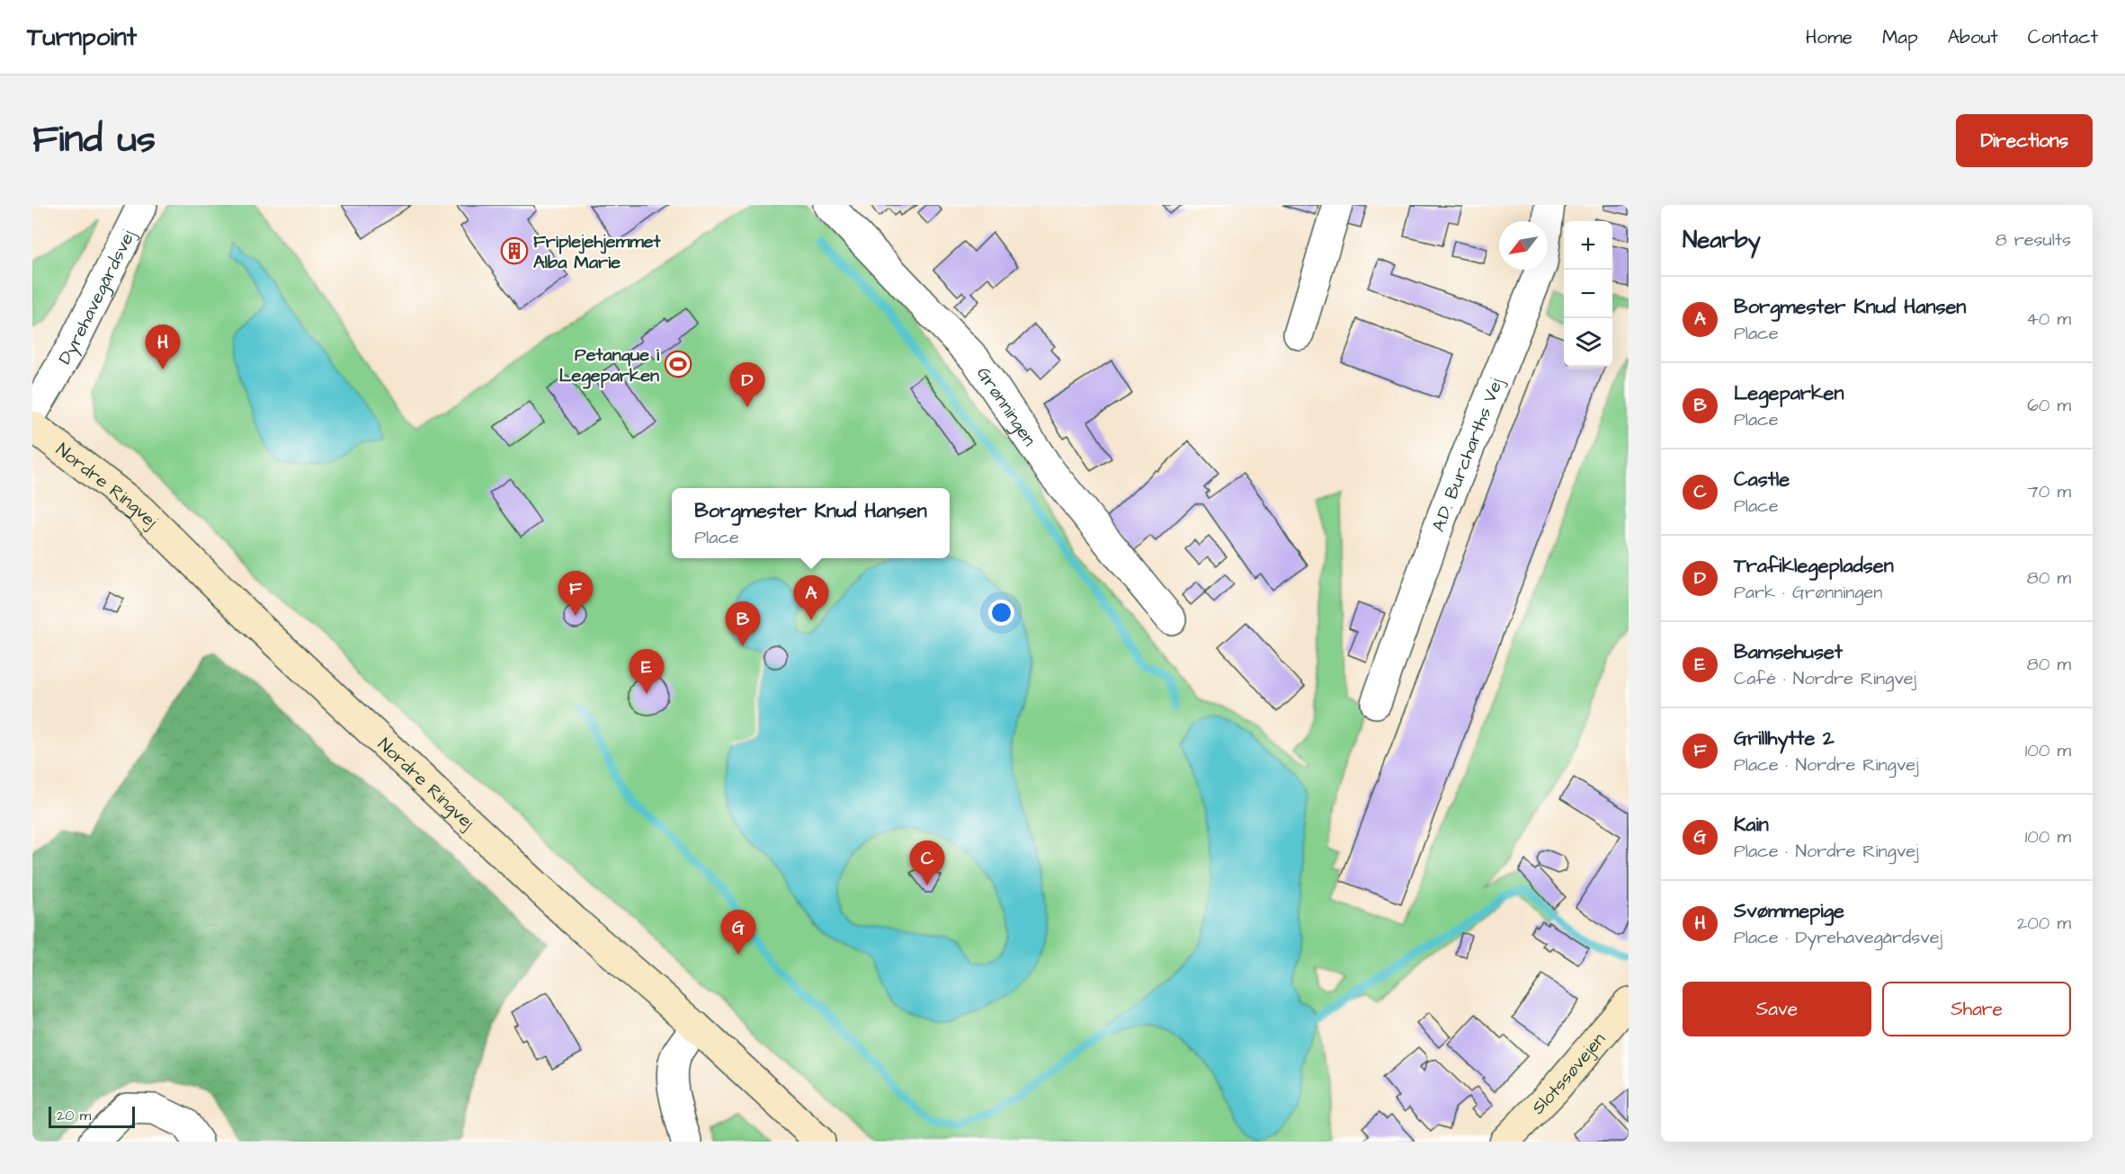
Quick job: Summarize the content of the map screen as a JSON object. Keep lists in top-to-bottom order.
{
  "streets": {
    "main road": ["Nordre Ringvej", "Slotssøvejen"],
    "street": ["Dyrehavegårdsvej", "Grønningen", "A.D. Burcharths Vej"]
  },
  "places": {
    "building": ["Friplejehjemmet Alba Marie"],
    "sports": ["Petanque i Legeparken"]
  },
  "scale_bar": "20 m",
  "north": "bottom left",
  "page": {
    "header": "Turnpoint",
    "nav": [
      "Home",
      "Map",
      "About",
      "Contact"
    ],
    "title": "Find us",
    "buttons": [
      "Directions",
      ["Save", "Share"]
    ],
    "heading": ["Nearby", "8 results"],
    "map_buttons": ["+", "−"],
    "list": [
      {
        "mark": "A",
        "name": "Borgmester Knud Hansen",
        "note": "Place",
        "value": "40 m"
      },
      {
        "mark": "B",
        "name": "Legeparken",
        "note": "Place",
        "value": "60 m"
      },
      {
        "mark": "C",
        "name": "Castle",
        "note": "Place",
        "value": "70 m"
      },
      {
        "mark": "D",
        "name": "Trafiklegepladsen",
        "note": "Park · Grønningen",
        "value": "80 m"
      },
      {
        "mark": "E",
        "name": "Bamsehuset",
        "note": "Café · Nordre Ringvej",
        "value": "80 m"
      },
      {
        "mark": "F",
        "name": "Grillhytte 2",
        "note": "Place · Nordre Ringvej",
        "value": "100 m"
      },
      {
        "mark": "G",
        "name": "Kain",
        "note": "Place · Nordre Ringvej",
        "value": "100 m"
      },
      {
        "mark": "H",
        "name": "Svømmepige",
        "note": "Place · Dyrehavegårdsvej",
        "value": "200 m"
      }
    ],
    "pins": [
      "H",
      "D",
      "F",
      "A",
      "B",
      "E",
      "C",
      "G"
    ],
    "popup": ["Borgmester Knud Hansen", "Place"],
    "scale": "20 m"
  }
}
